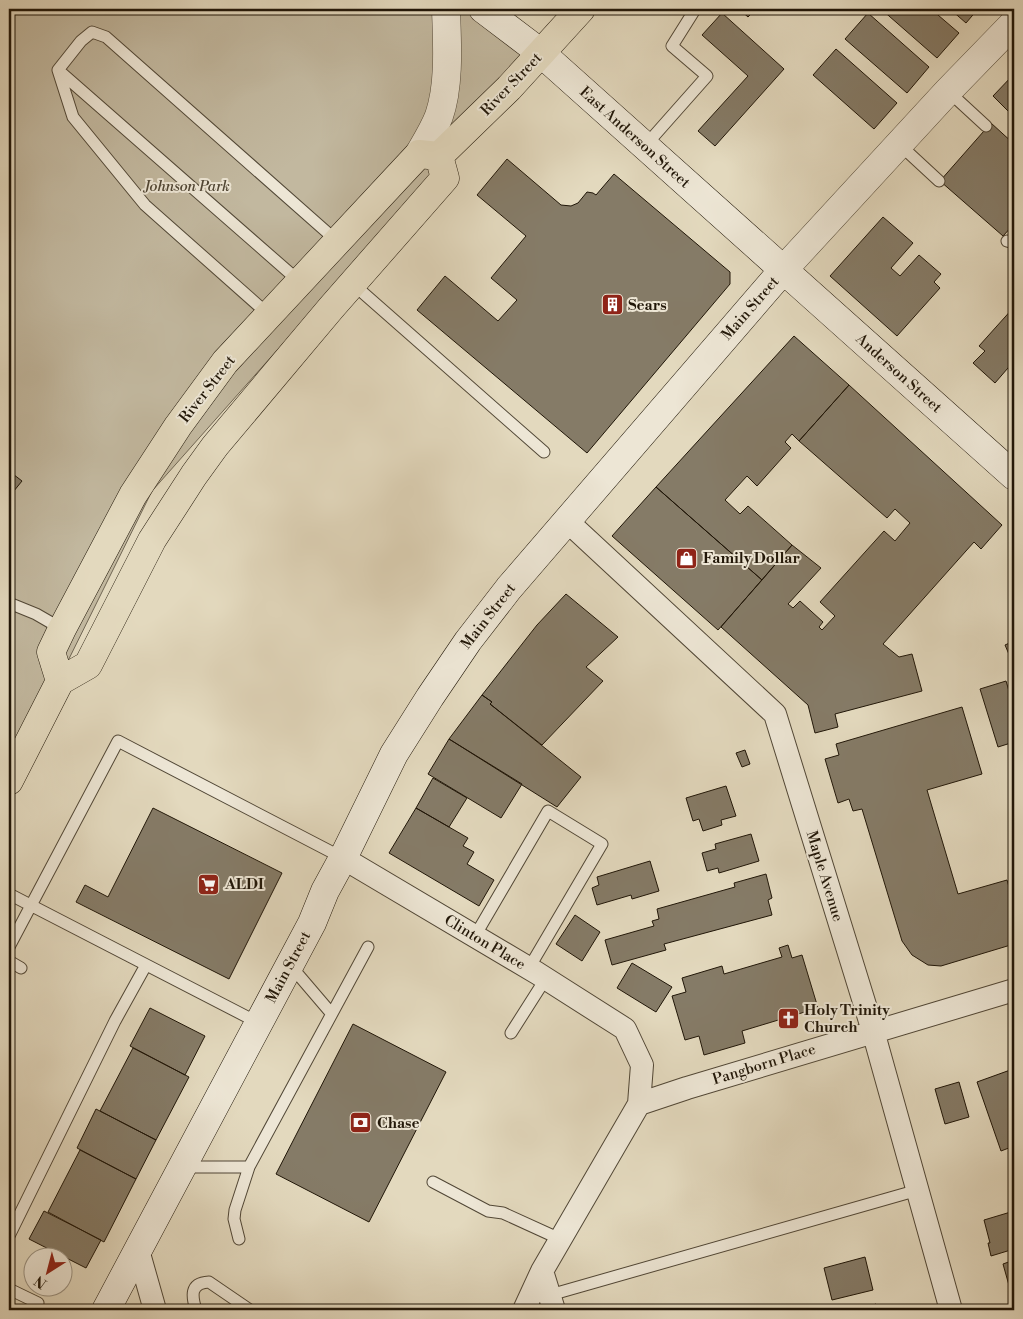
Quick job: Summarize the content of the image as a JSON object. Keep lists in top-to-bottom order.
{
  "streets": {
    "main road": [
      "River Street",
      "East Anderson Street",
      "Main Street",
      "Anderson Street"
    ],
    "street": ["Maple Avenue", "Clinton Place", "Pangborn Place"]
  },
  "crossings": [
    ["River Street", "East Anderson Street"],
    ["East Anderson Street", "Main Street"],
    ["East Anderson Street", "Anderson Street"],
    ["Main Street", "Anderson Street"],
    ["Main Street", "Maple Avenue"],
    ["Main Street", "Clinton Place"],
    ["Maple Avenue", "Pangborn Place"],
    ["Clinton Place", "Pangborn Place"]
  ],
  "parks": ["Johnson Park"],
  "places": {
    "building": ["Sears"],
    "shop": ["Family Dollar"],
    "supermarket": ["ALDI"],
    "church": ["Holy Trinity Church"],
    "bank": ["Chase"]
  },
  "north": "bottom left"
}
